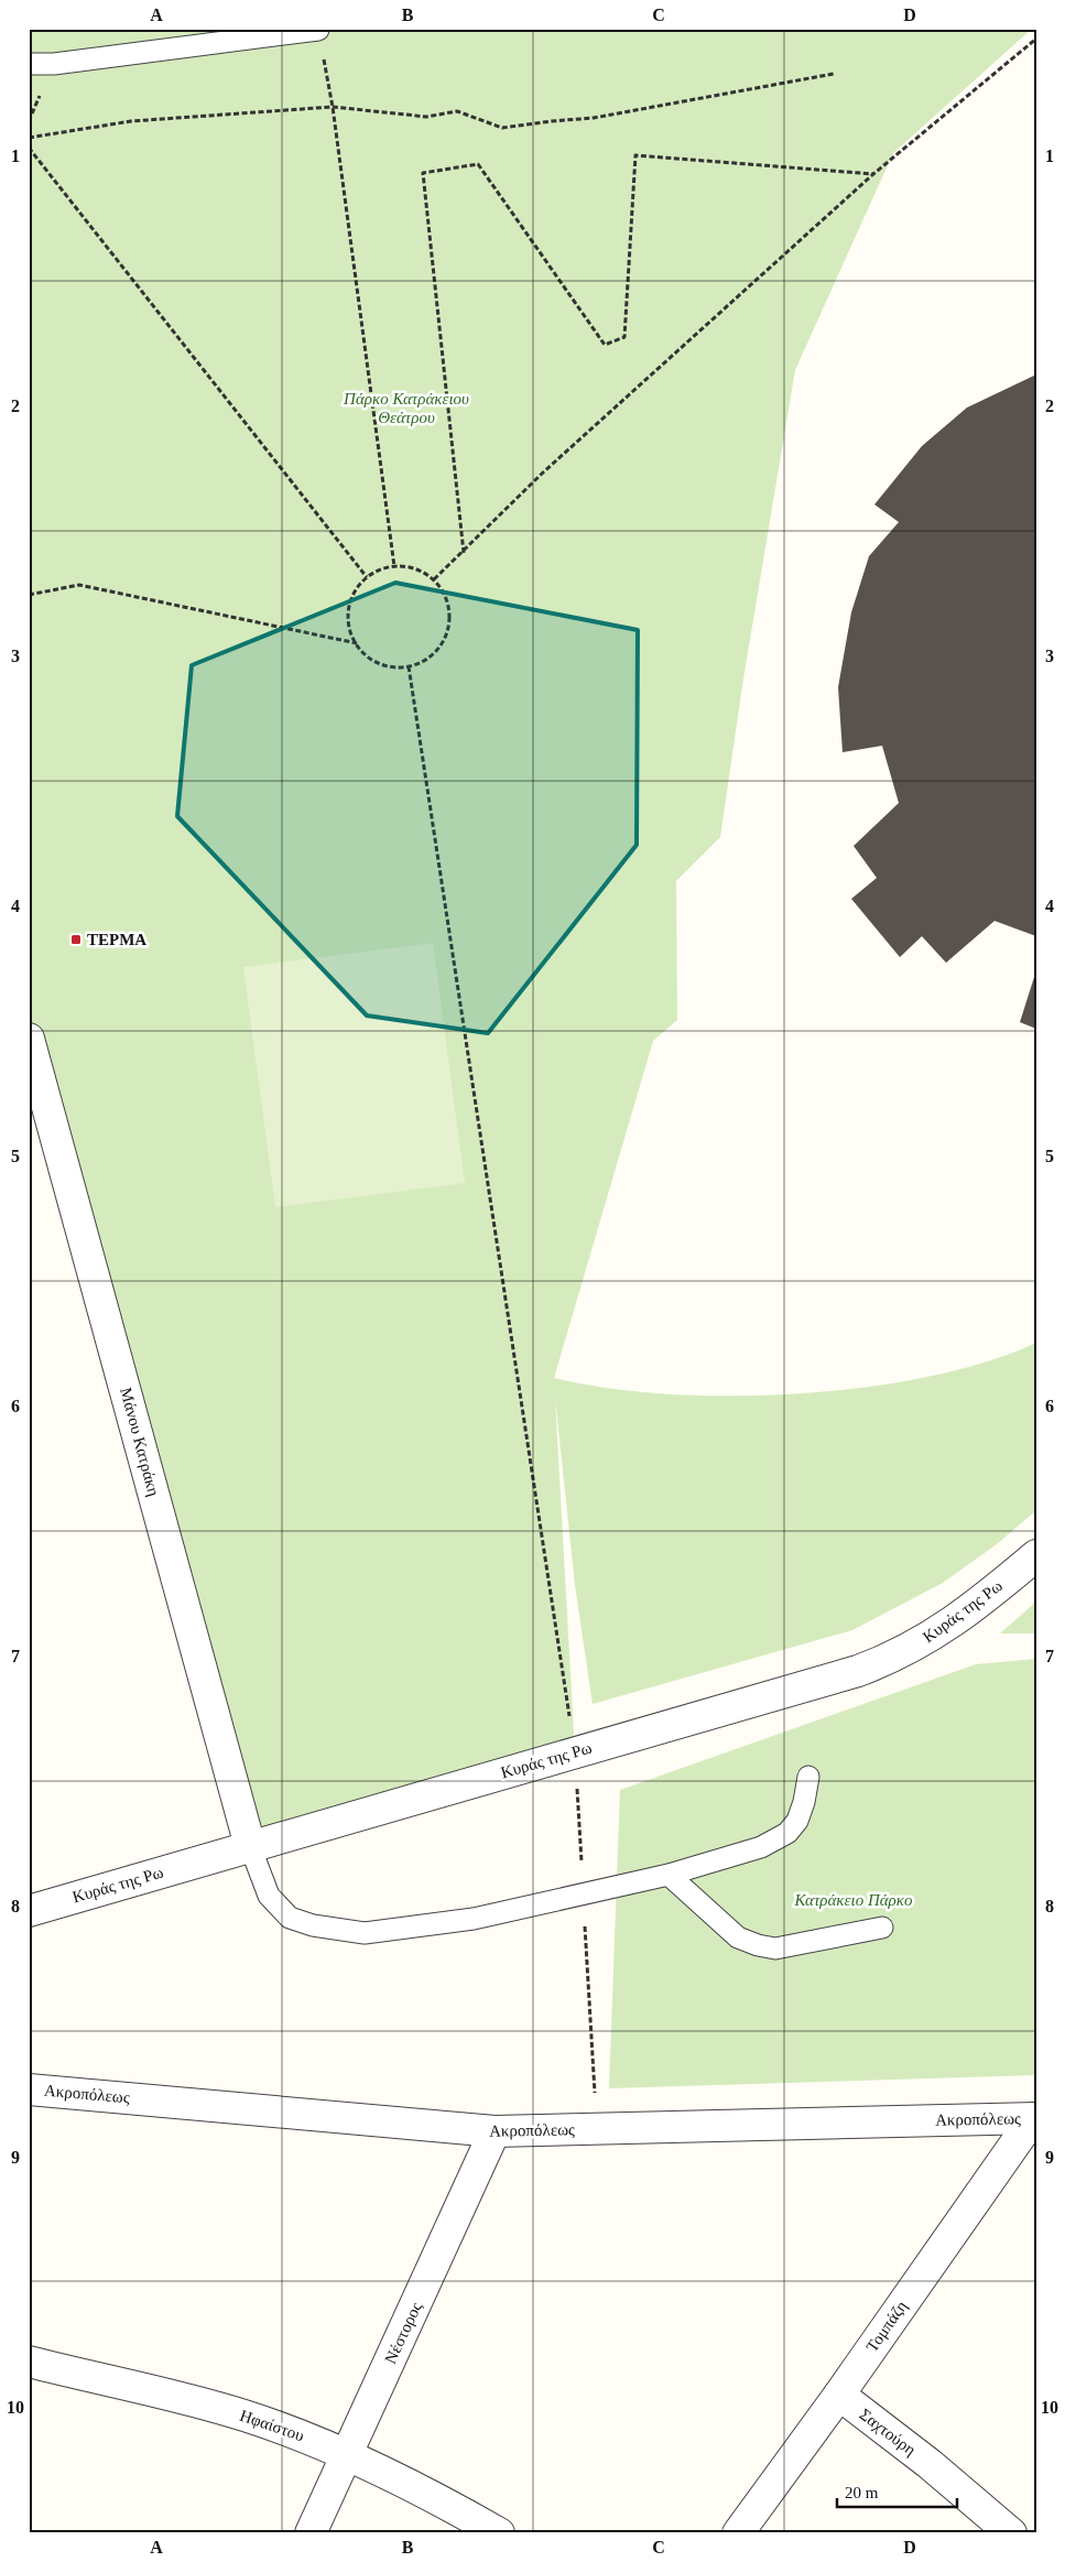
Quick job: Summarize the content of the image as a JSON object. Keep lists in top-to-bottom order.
{
  "streets": {
    "street": [
      "Μάνου Κατράκη",
      "Κυράς της Ρω",
      "Ακροπόλεως",
      "Τομπάζη",
      "Νέστορος",
      "Ηφαίστου",
      "Σαχτούρη"
    ]
  },
  "crossings": [
    ["Μάνου Κατράκη", "Κυράς της Ρω"],
    ["Ακροπόλεως", "Τομπάζη"],
    ["Ακροπόλεως", "Νέστορος"],
    ["Τομπάζη", "Σαχτούρη"],
    ["Νέστορος", "Ηφαίστου"]
  ],
  "parks": ["Πάρκο Κατράκειου Θεάτρου", "Κατράκειο Πάρκο"],
  "places": {
    "transit": ["ΤΕΡΜΑ"]
  },
  "scale_bar": "20 m",
  "grid": {
    "columns": [
      "A",
      "B",
      "C",
      "D"
    ],
    "rows": [
      "1",
      "2",
      "3",
      "4",
      "5",
      "6",
      "7",
      "8",
      "9",
      "10"
    ]
  }
}
